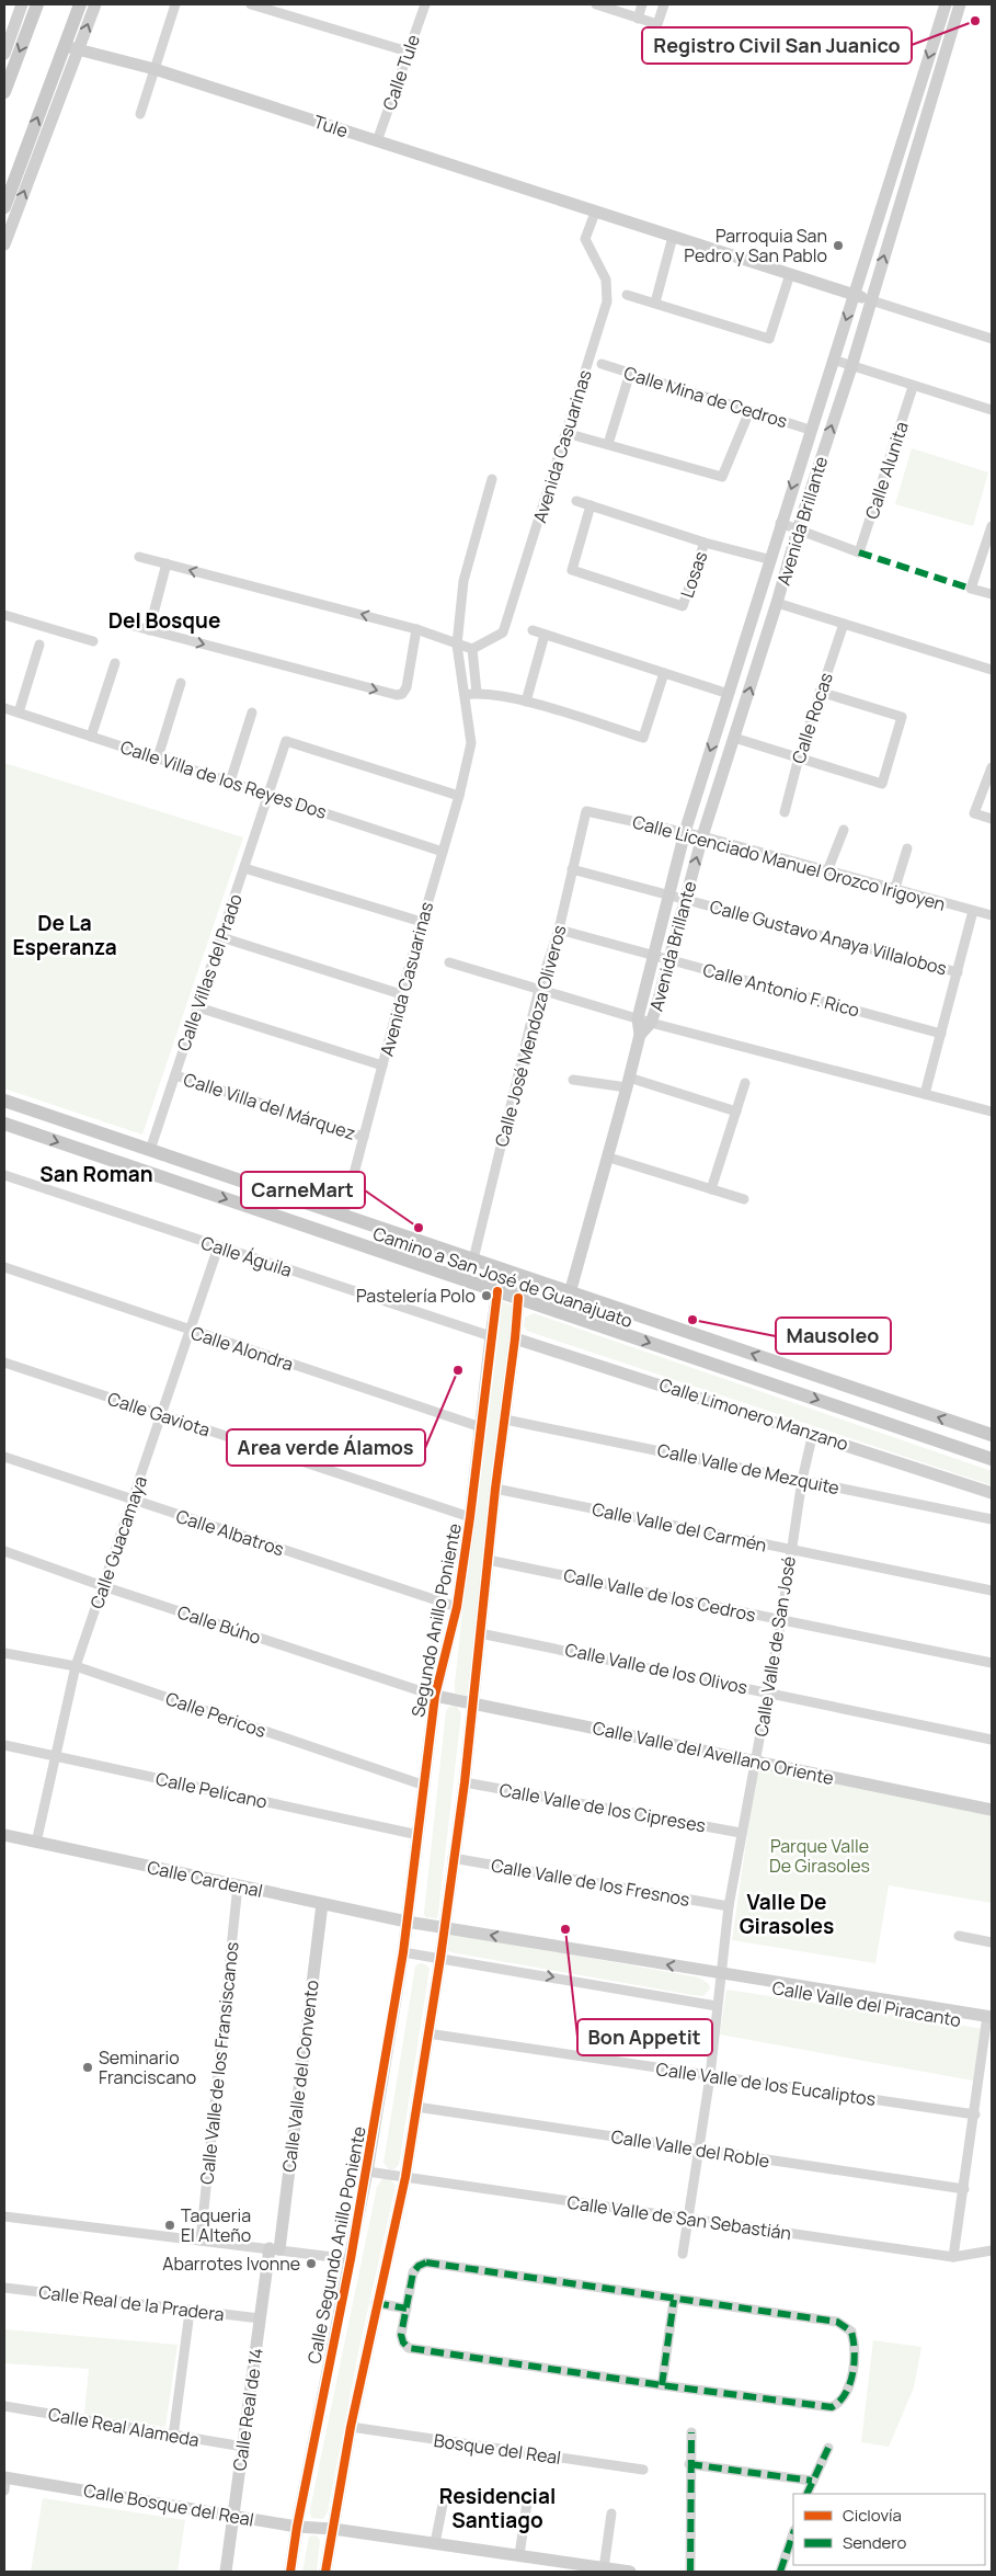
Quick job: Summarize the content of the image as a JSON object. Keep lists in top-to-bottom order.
{
  "streets": {
    "main road": [
      "Tule",
      "Avenida Brillante",
      "Camino a San José de Guanajuato",
      "Calle Limonero Manzano",
      "Segundo Anillo Poniente",
      "Calle Valle del Avellano Oriente",
      "Calle Cardenal",
      "Calle Valle del Piracanto",
      "Calle Valle del Convento",
      "Calle Segundo Anillo Poniente",
      "Calle Real de 14",
      "Calle Bosque del Real"
    ],
    "street": [
      "Calle Tule",
      "Calle Mina de Cedros",
      "Avenida Casuarinas",
      "Calle Alunita",
      "Losas",
      "Calle Rocas",
      "Calle Villa de los Reyes Dos",
      "Calle Licenciado Manuel Orozco Irigoyen",
      "Calle Gustavo Anaya Villalobos",
      "Calle Villas del Prado",
      "Calle Antonio F. Rico",
      "Calle José Mendoza Oliveros",
      "Calle Villa del Márquez",
      "Calle Águila",
      "Calle Alondra",
      "Calle Gaviota",
      "Calle Valle de Mezquite",
      "Calle Valle del Carmén",
      "Calle Albatros",
      "Calle Guacamaya",
      "Calle Valle de los Cedros",
      "Calle Búho",
      "Calle Valle de San José",
      "Calle Valle de los Olivos",
      "Calle Pericos",
      "Calle Pelícano",
      "Calle Valle de los Cipreses",
      "Calle Valle de los Fresnos",
      "Calle Valle de los Fransiscanos",
      "Calle Valle de los Eucaliptos",
      "Calle Valle del Roble",
      "Calle Valle de San Sebastián",
      "Calle Real de la Pradera",
      "Calle Real Alameda",
      "Bosque del Real"
    ]
  },
  "crossings": [
    ["Calle Tule", "Tule"],
    ["Tule", "Avenida Casuarinas"],
    ["Tule", "Avenida Brillante"],
    ["Calle Mina de Cedros", "Avenida Brillante"],
    ["Avenida Casuarinas", "Calle Villa de los Reyes Dos"],
    ["Avenida Casuarinas", "Calle Villas del Prado"],
    ["Avenida Casuarinas", "Calle Villa del Márquez"],
    ["Avenida Casuarinas", "Camino a San José de Guanajuato"],
    ["Calle Alunita", "Avenida Brillante"],
    ["Avenida Brillante", "Calle Licenciado Manuel Orozco Irigoyen"],
    ["Avenida Brillante", "Calle Gustavo Anaya Villalobos"],
    ["Avenida Brillante", "Calle Antonio F. Rico"],
    ["Avenida Brillante", "Camino a San José de Guanajuato"],
    ["Calle Villa de los Reyes Dos", "Calle Villas del Prado"],
    ["Calle Licenciado Manuel Orozco Irigoyen", "Calle José Mendoza Oliveros"],
    ["Calle Gustavo Anaya Villalobos", "Calle José Mendoza Oliveros"],
    ["Calle Villas del Prado", "Calle Villa del Márquez"],
    ["Calle Villas del Prado", "Camino a San José de Guanajuato"],
    ["Calle Antonio F. Rico", "Calle José Mendoza Oliveros"],
    ["Calle José Mendoza Oliveros", "Camino a San José de Guanajuato"],
    ["Calle Águila", "Calle Guacamaya"],
    ["Calle Águila", "Segundo Anillo Poniente"],
    ["Camino a San José de Guanajuato", "Segundo Anillo Poniente"],
    ["Calle Alondra", "Calle Guacamaya"],
    ["Calle Alondra", "Segundo Anillo Poniente"],
    ["Calle Gaviota", "Calle Guacamaya"],
    ["Calle Gaviota", "Segundo Anillo Poniente"],
    ["Calle Limonero Manzano", "Segundo Anillo Poniente"],
    ["Calle Limonero Manzano", "Calle Valle de San José"],
    ["Calle Valle de Mezquite", "Segundo Anillo Poniente"],
    ["Calle Valle de Mezquite", "Calle Valle de San José"],
    ["Calle Valle del Carmén", "Segundo Anillo Poniente"],
    ["Calle Valle del Carmén", "Calle Valle de San José"],
    ["Calle Albatros", "Calle Guacamaya"],
    ["Calle Albatros", "Segundo Anillo Poniente"],
    ["Calle Guacamaya", "Calle Búho"],
    ["Calle Guacamaya", "Calle Pericos"],
    ["Calle Guacamaya", "Calle Pelícano"],
    ["Calle Guacamaya", "Calle Cardenal"],
    ["Calle Valle de los Cedros", "Segundo Anillo Poniente"],
    ["Calle Valle de los Cedros", "Calle Valle de San José"],
    ["Segundo Anillo Poniente", "Calle Búho"],
    ["Segundo Anillo Poniente", "Calle Valle de los Olivos"],
    ["Segundo Anillo Poniente", "Calle Pericos"],
    ["Segundo Anillo Poniente", "Calle Valle del Avellano Oriente"],
    ["Segundo Anillo Poniente", "Calle Pelícano"],
    ["Segundo Anillo Poniente", "Calle Valle de los Cipreses"],
    ["Segundo Anillo Poniente", "Calle Cardenal"],
    ["Segundo Anillo Poniente", "Calle Valle de los Fresnos"],
    ["Segundo Anillo Poniente", "Calle Valle del Piracanto"],
    ["Segundo Anillo Poniente", "Calle Segundo Anillo Poniente"],
    ["Calle Búho", "Calle Valle del Avellano Oriente"],
    ["Calle Valle de San José", "Calle Valle de los Olivos"],
    ["Calle Valle de San José", "Calle Valle del Avellano Oriente"],
    ["Calle Valle de San José", "Calle Valle de los Cipreses"],
    ["Calle Valle de San José", "Calle Valle de los Fresnos"],
    ["Calle Valle de San José", "Calle Valle del Piracanto"],
    ["Calle Valle de San José", "Calle Valle de los Eucaliptos"],
    ["Calle Valle de San José", "Calle Valle del Roble"],
    ["Calle Valle de San José", "Calle Valle de San Sebastián"],
    ["Calle Cardenal", "Calle Valle del Piracanto"],
    ["Calle Cardenal", "Calle Valle de los Fransiscanos"],
    ["Calle Cardenal", "Calle Valle del Convento"],
    ["Calle Cardenal", "Calle Segundo Anillo Poniente"],
    ["Calle Valle del Piracanto", "Calle Segundo Anillo Poniente"],
    ["Calle Valle del Convento", "Calle Real de 14"],
    ["Calle Valle de San Sebastián", "Calle Segundo Anillo Poniente"],
    ["Calle Segundo Anillo Poniente", "Calle Bosque del Real"],
    ["Calle Real de la Pradera", "Calle Real de 14"],
    ["Calle Real de 14", "Calle Real Alameda"],
    ["Calle Real de 14", "Calle Bosque del Real"]
  ],
  "one_way": ["Calle Valle del Piracanto"],
  "districts": [
    "Del Bosque",
    "De La Esperanza",
    "San Roman",
    "Valle De Girasoles",
    "Residencial Santiago"
  ],
  "parks": ["Parque Valle De Girasoles"],
  "places": [
    "Registro Civil San Juanico",
    "Parroquia San Pedro y San Pablo",
    "CarneMart",
    "Pastelería Polo",
    "Mausoleo",
    "Area verde Álamos",
    "Bon Appetit",
    "Seminario Franciscano",
    "Taqueria El Alteño",
    "Abarrotes Ivonne"
  ],
  "legend": ["Ciclovía", "Sendero"]
}
